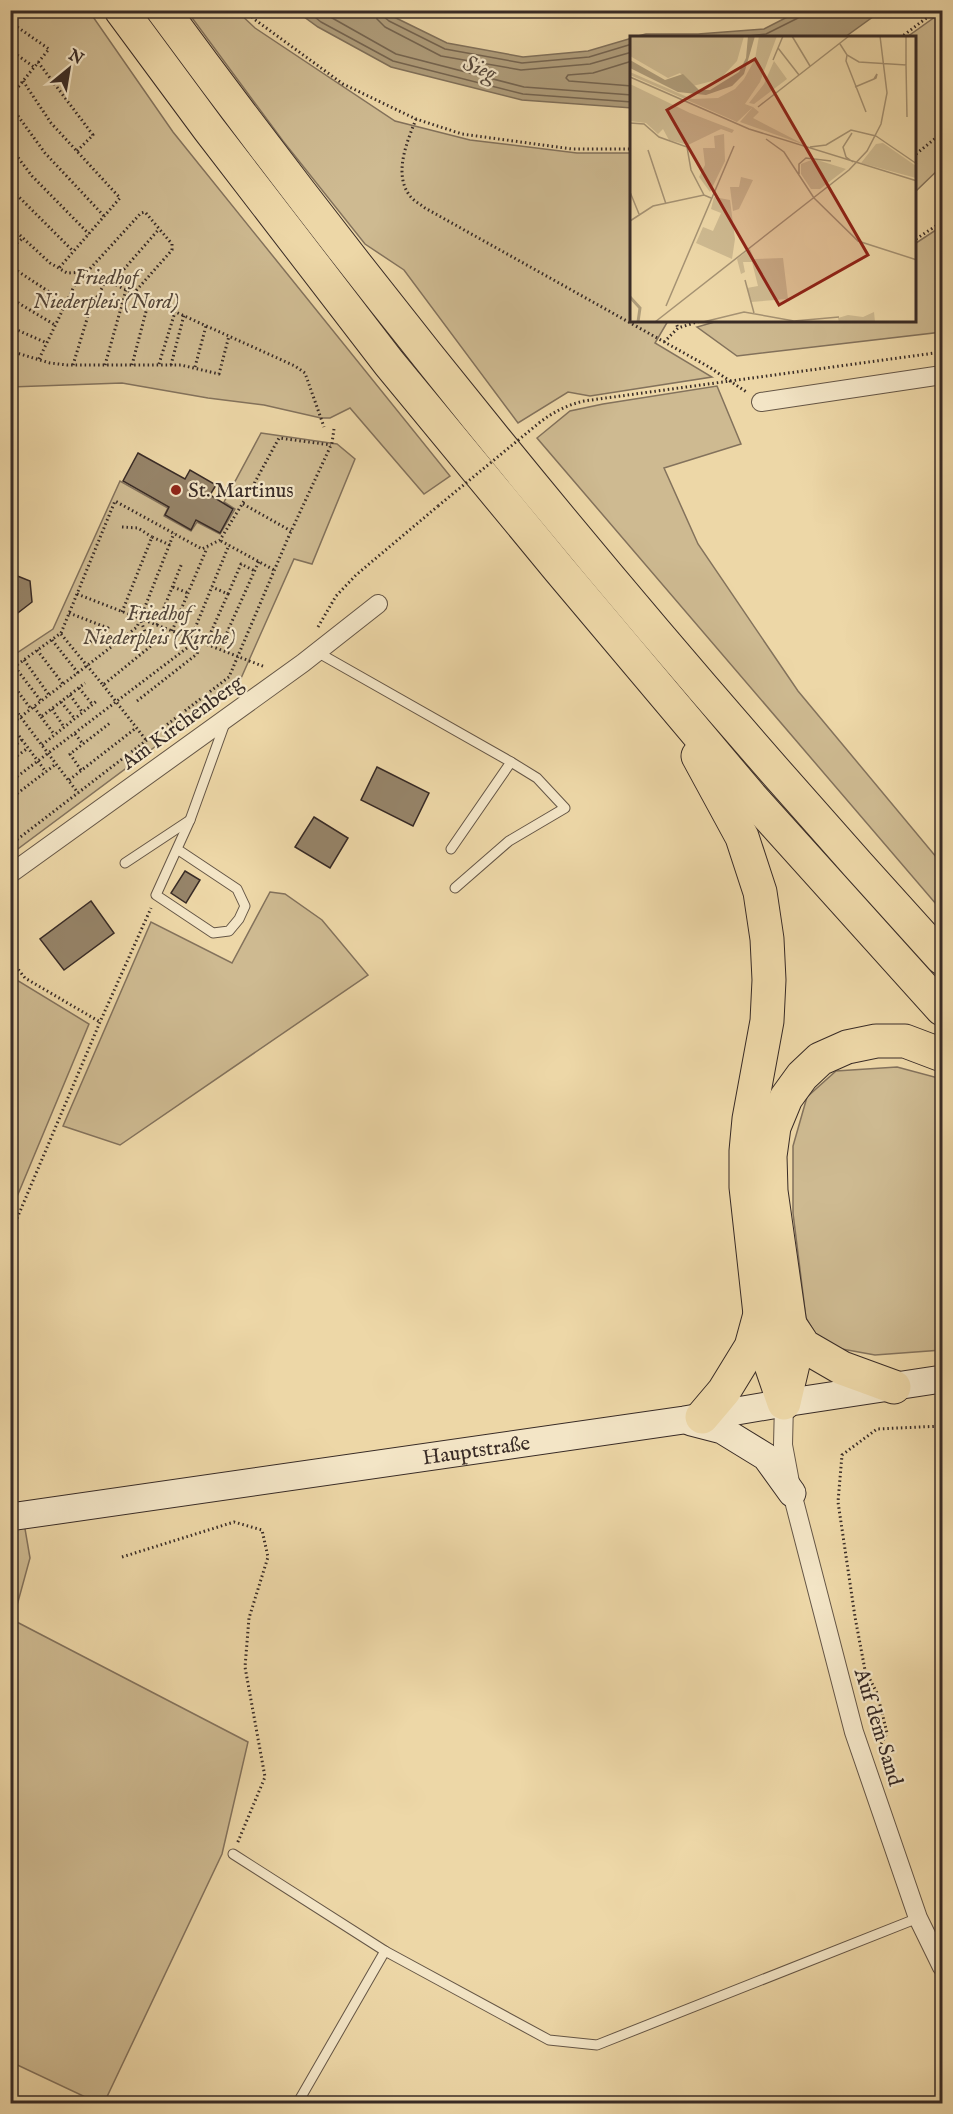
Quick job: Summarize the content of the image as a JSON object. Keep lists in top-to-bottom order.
{
  "streets": {
    "main road": ["Hauptstraße"],
    "street": ["Am Kirchenberg", "Auf dem Sand"]
  },
  "crossings": [
    ["Hauptstraße", "Auf dem Sand"]
  ],
  "water": ["Sieg"],
  "parks": ["Friedhof Niederpleis (Nord)", "Friedhof Niederpleis (Kirche)"],
  "places": ["St. Martinus"],
  "north": "top right"
}
